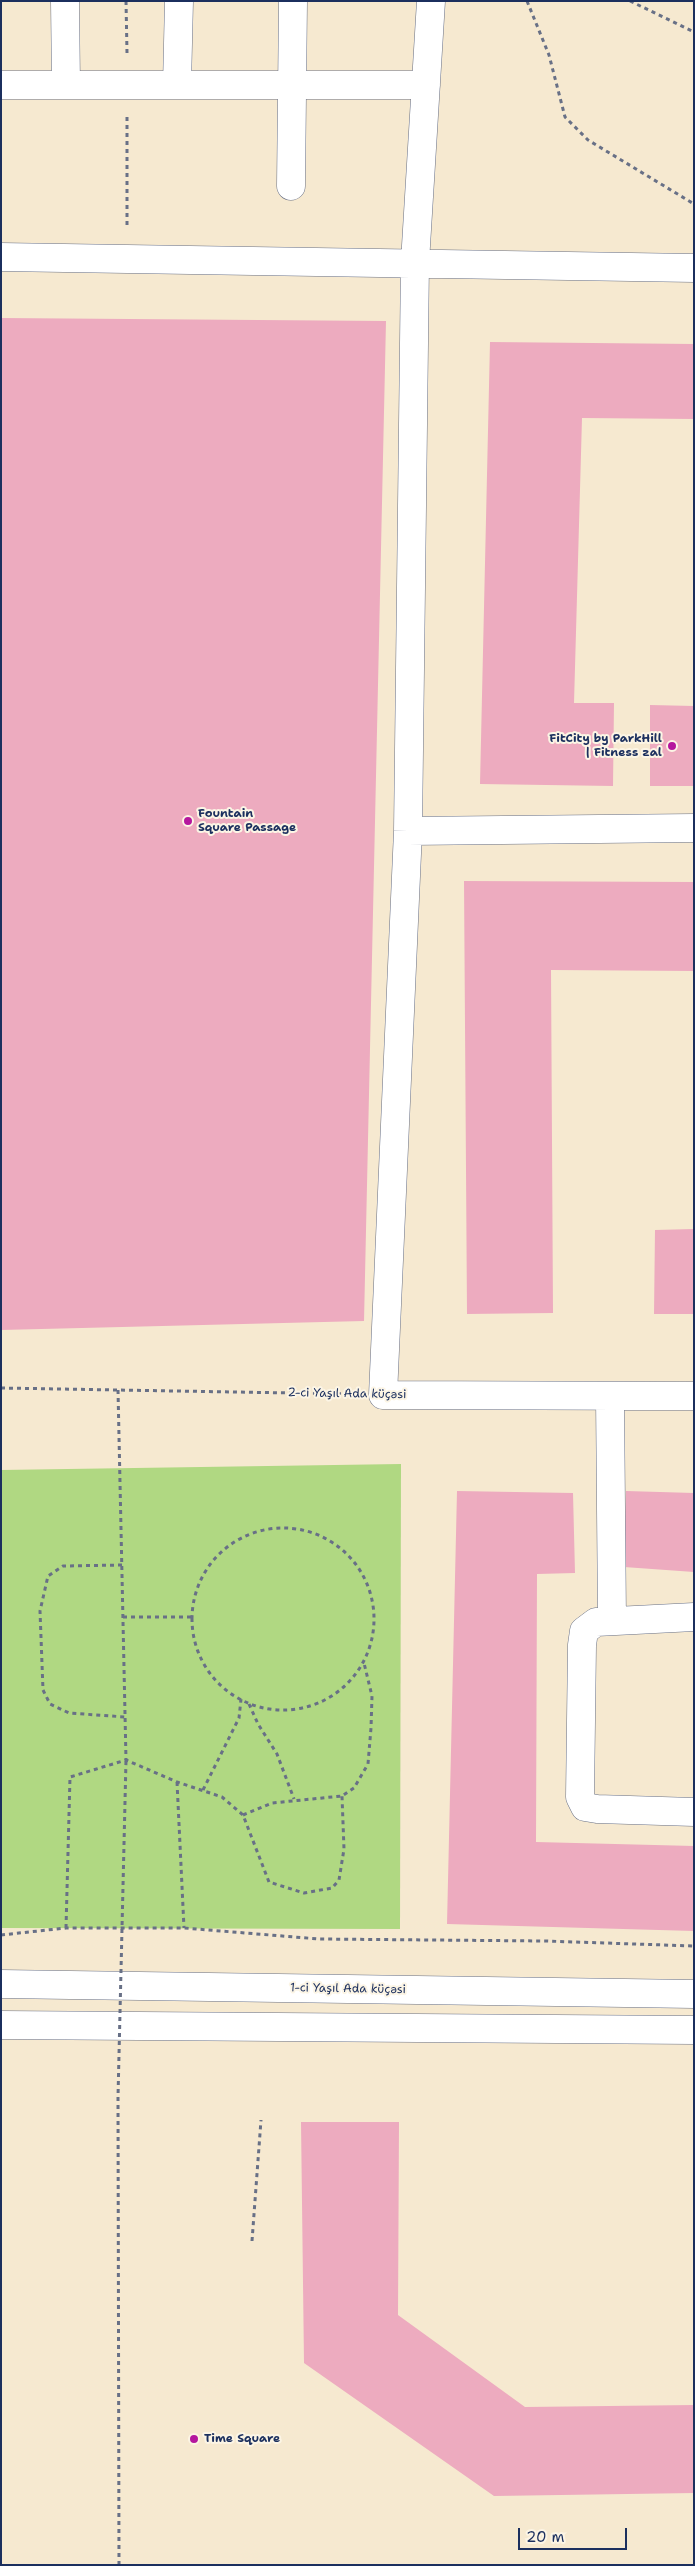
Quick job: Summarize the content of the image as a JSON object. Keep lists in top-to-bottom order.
{
  "streets": {
    "street": ["2-ci Yaşıl Ada küçəsi", "1-ci Yaşıl Ada küçəsi"]
  },
  "places": ["FitCity by ParkHill | Fitness zal", "Fountain Square Passage", "Time Square"],
  "scale_bar": "20 m"
}
